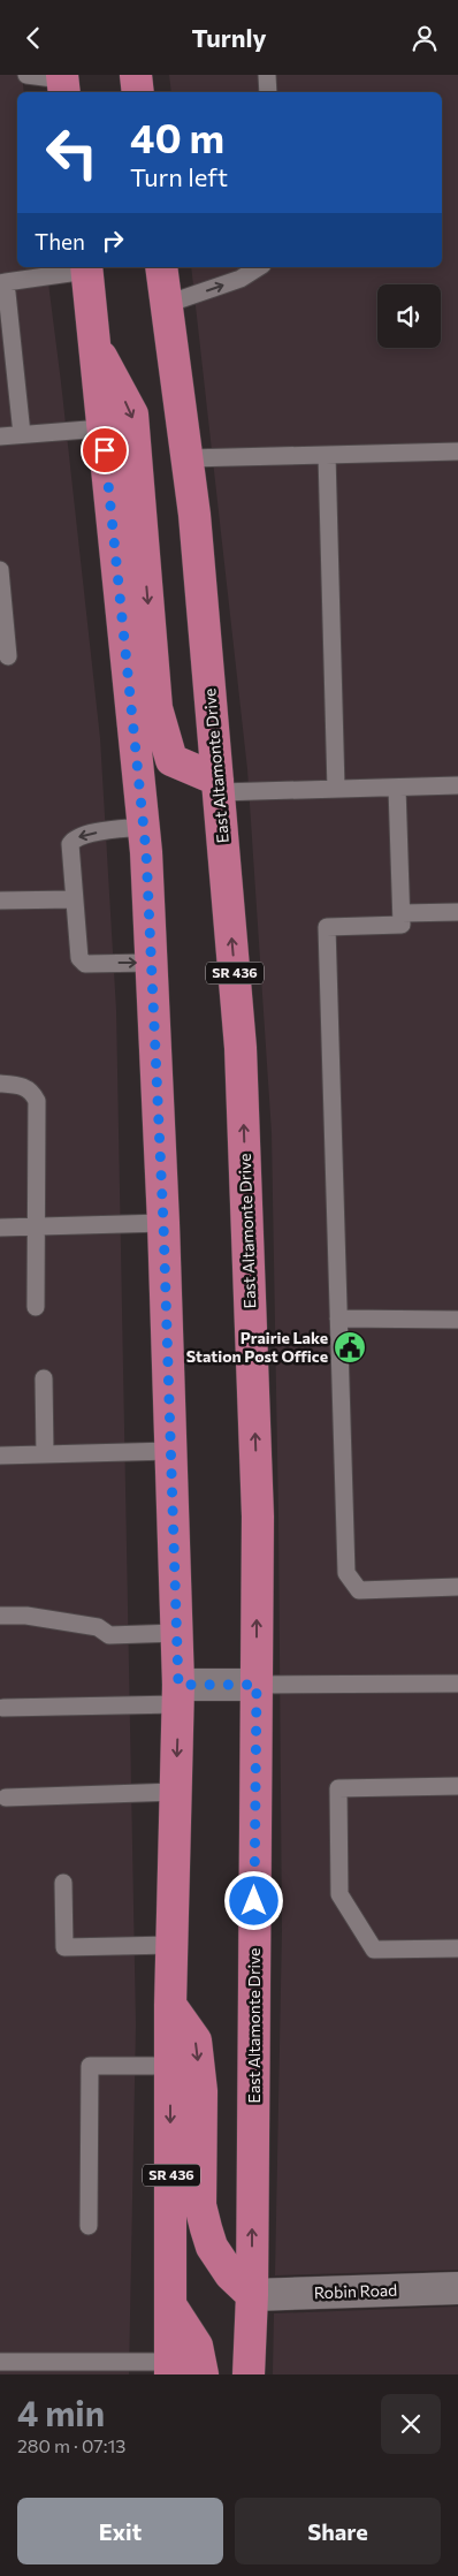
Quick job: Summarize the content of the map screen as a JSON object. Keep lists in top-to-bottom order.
{
  "streets": {
    "main road": ["East Altamonte Drive", "SR 436"],
    "street": ["Robin Road"]
  },
  "crossings": [
    ["East Altamonte Drive", "Robin Road"]
  ],
  "places": {
    "public building": ["Prairie Lake Station Post Office"]
  },
  "page": {
    "header": "Turnly",
    "turn": ["40 m", "Turn left"],
    "then": "Then",
    "heading": ["4 min", "280 m · 07:13"],
    "buttons": ["Exit", "Share"]
  }
}
